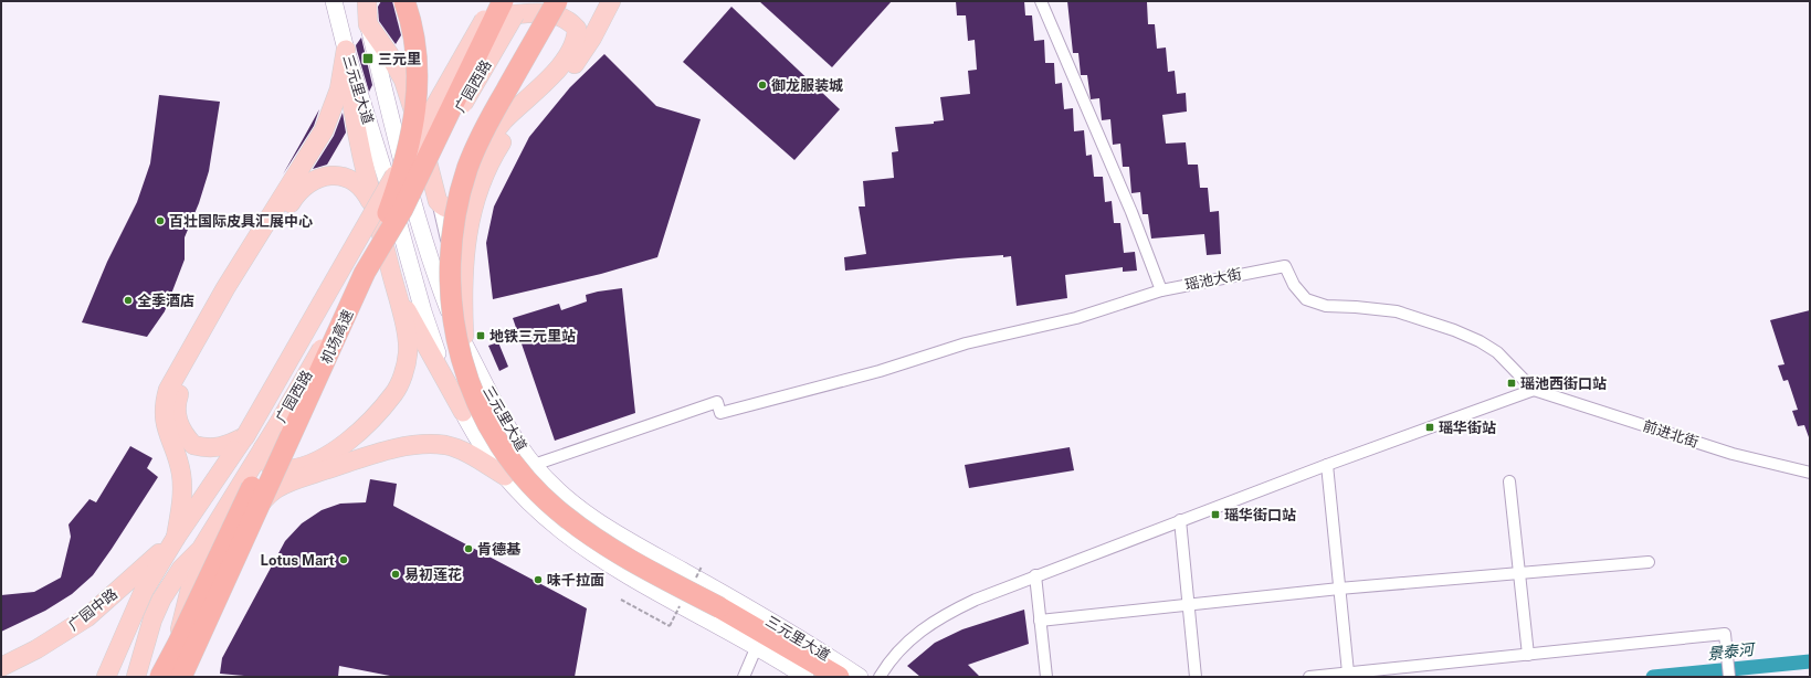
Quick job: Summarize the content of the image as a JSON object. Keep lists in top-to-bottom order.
{
  "streets": {
    "highway": ["机场高速"],
    "main road": ["广园西路", "三元里大道", "广园中路"],
    "street": ["瑶池大街", "前进北街"]
  },
  "crossings": [
    ["广园西路", "机场高速"],
    ["广园西路", "广园中路"],
    ["瑶池大街", "前进北街"]
  ],
  "water": ["景泰河"],
  "places": {
    "transit": [
      "三元里",
      "地铁三元里站",
      "瑶池西街口站",
      "瑶华街站",
      "瑶华街口站"
    ],
    "other": [
      "御龙服装城",
      "百壮国际皮具汇展中心",
      "全季酒店",
      "肯德基",
      "Lotus Mart",
      "易初莲花",
      "味千拉面"
    ]
  }
}
